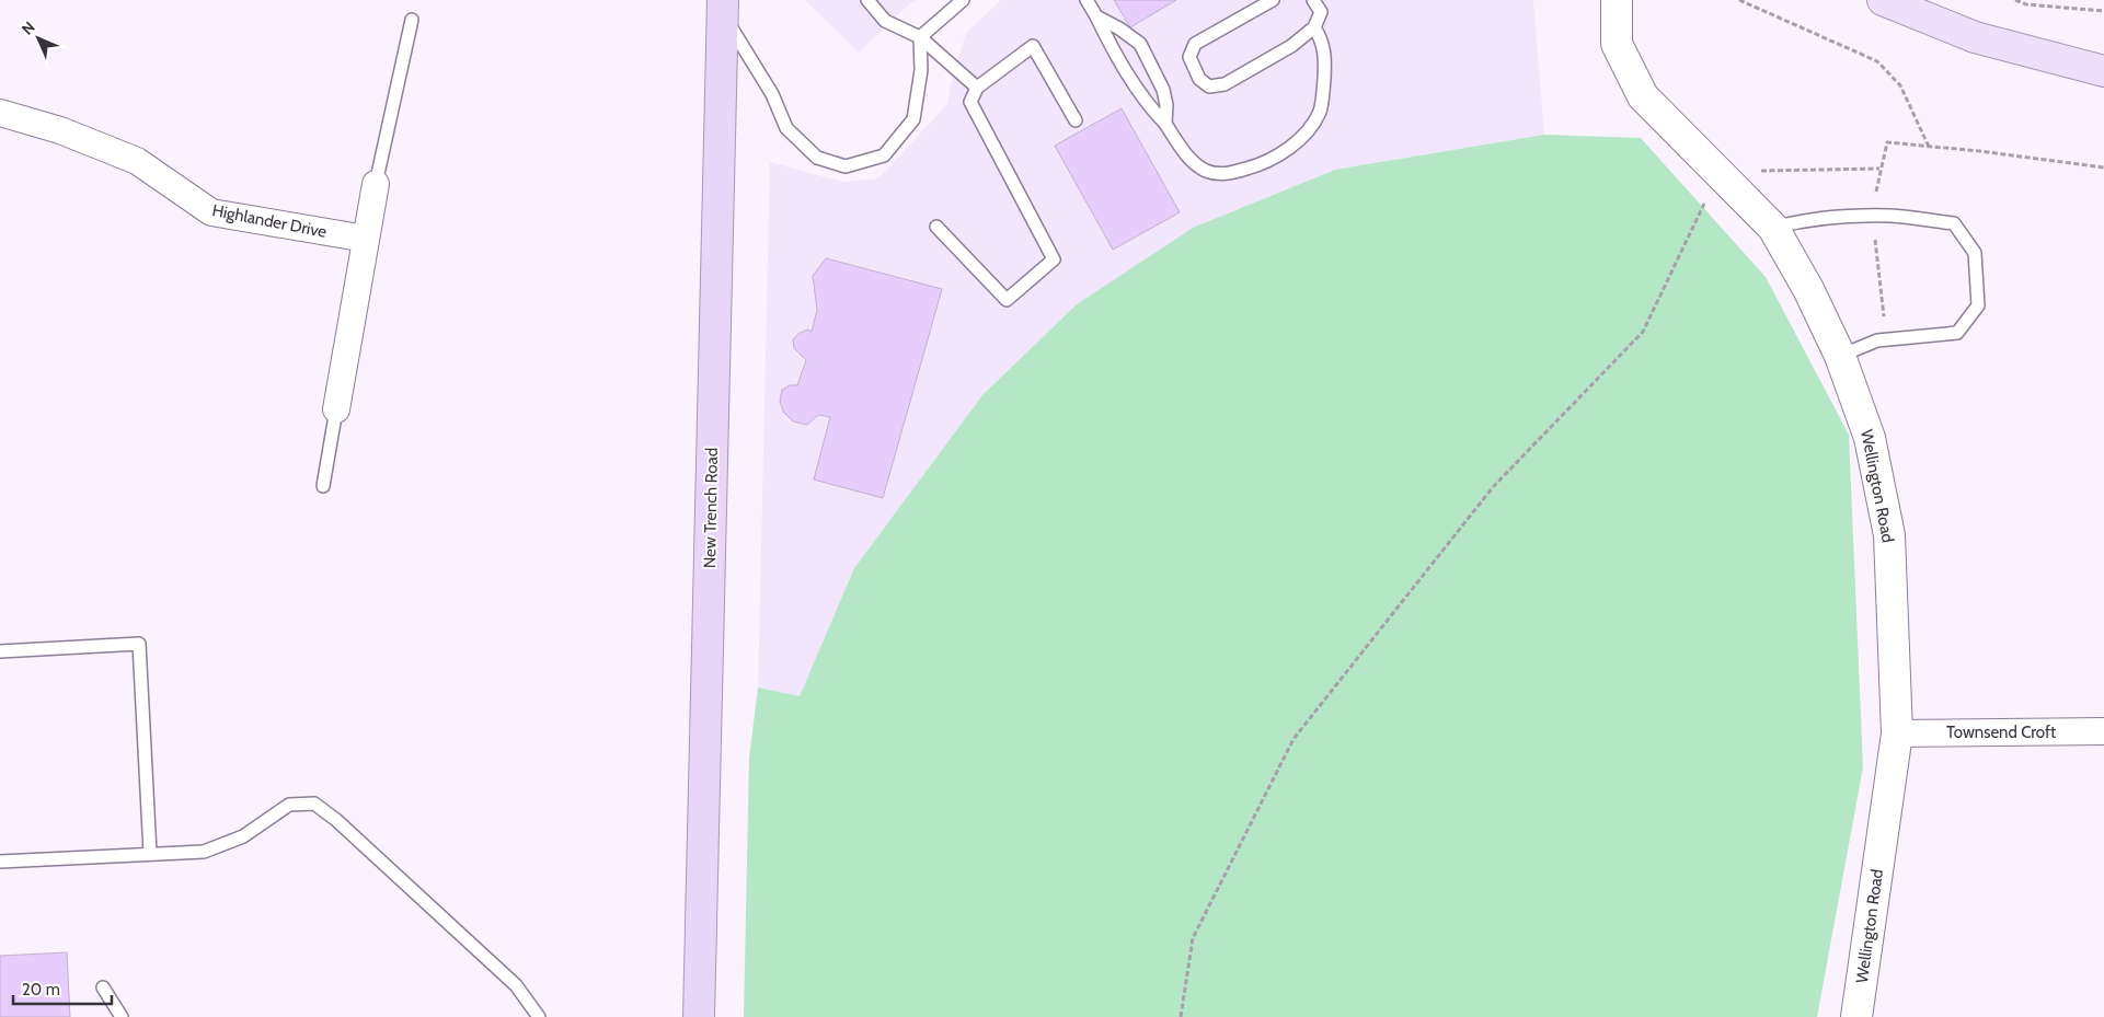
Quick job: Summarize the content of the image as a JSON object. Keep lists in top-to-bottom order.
{
  "streets": {
    "highway": ["New Trench Road"],
    "street": ["Highlander Drive", "Wellington Road", "Townsend Croft"]
  },
  "crossings": [
    ["Wellington Road", "Townsend Croft"]
  ],
  "scale_bar": "20 m",
  "north": "top left"
}
